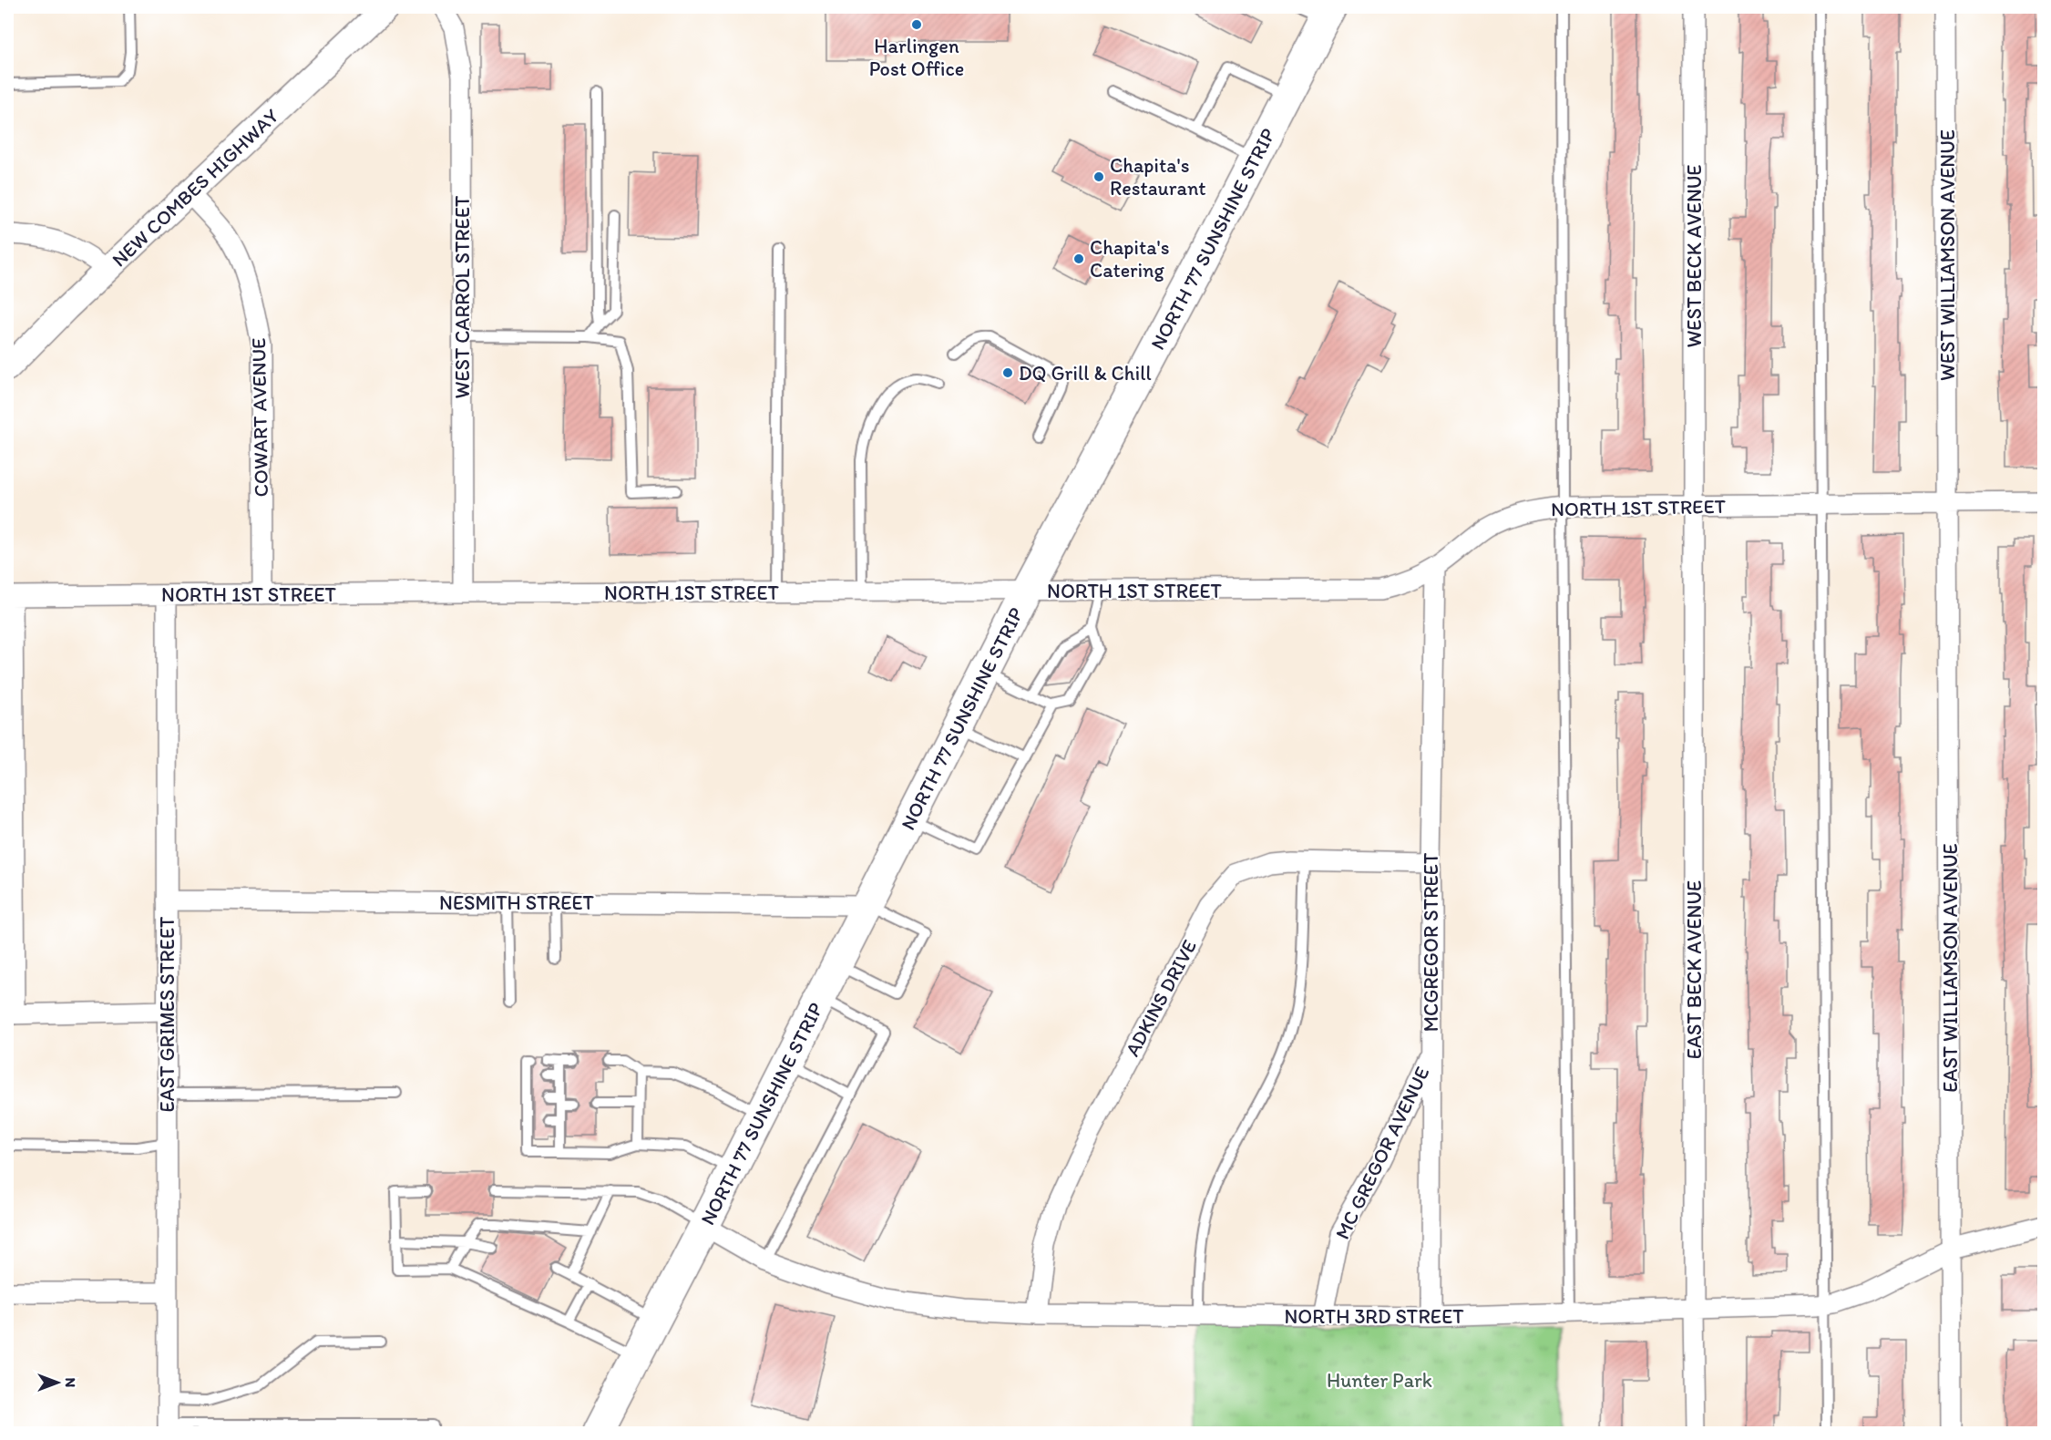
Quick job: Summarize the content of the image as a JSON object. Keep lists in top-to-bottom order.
{
  "streets": {
    "main road": ["NORTH 77 SUNSHINE STRIP"],
    "street": [
      "NEW COMBES HIGHWAY",
      "WEST WILLIAMSON AVENUE",
      "WEST BECK AVENUE",
      "WEST CARROL STREET",
      "COWART AVENUE",
      "NORTH 1ST STREET",
      "NESMITH STREET",
      "MCGREGOR STREET",
      "EAST WILLIAMSON AVENUE",
      "EAST BECK AVENUE",
      "ADKINS DRIVE",
      "EAST GRIMES STREET",
      "MC GREGOR AVENUE",
      "NORTH 3RD STREET"
    ]
  },
  "crossings": [
    ["NEW COMBES HIGHWAY", "COWART AVENUE"],
    ["NORTH 77 SUNSHINE STRIP", "NORTH 1ST STREET"],
    ["NORTH 77 SUNSHINE STRIP", "NESMITH STREET"],
    ["NORTH 77 SUNSHINE STRIP", "NORTH 3RD STREET"],
    ["WEST WILLIAMSON AVENUE", "NORTH 1ST STREET"],
    ["WEST WILLIAMSON AVENUE", "EAST WILLIAMSON AVENUE"],
    ["WEST BECK AVENUE", "NORTH 1ST STREET"],
    ["WEST BECK AVENUE", "EAST BECK AVENUE"],
    ["WEST CARROL STREET", "NORTH 1ST STREET"],
    ["COWART AVENUE", "NORTH 1ST STREET"],
    ["NORTH 1ST STREET", "MCGREGOR STREET"],
    ["NORTH 1ST STREET", "EAST WILLIAMSON AVENUE"],
    ["NORTH 1ST STREET", "EAST BECK AVENUE"],
    ["NORTH 1ST STREET", "EAST GRIMES STREET"],
    ["NESMITH STREET", "EAST GRIMES STREET"],
    ["MCGREGOR STREET", "ADKINS DRIVE"],
    ["MCGREGOR STREET", "MC GREGOR AVENUE"],
    ["MCGREGOR STREET", "NORTH 3RD STREET"],
    ["EAST WILLIAMSON AVENUE", "NORTH 3RD STREET"],
    ["EAST BECK AVENUE", "NORTH 3RD STREET"],
    ["ADKINS DRIVE", "NORTH 3RD STREET"],
    ["MC GREGOR AVENUE", "NORTH 3RD STREET"]
  ],
  "parks": ["Hunter Park"],
  "places": [
    "Harlingen Post Office",
    "Chapita's Restaurant",
    "Chapita's Catering",
    "DQ Grill & Chill"
  ],
  "north": "right"
}
